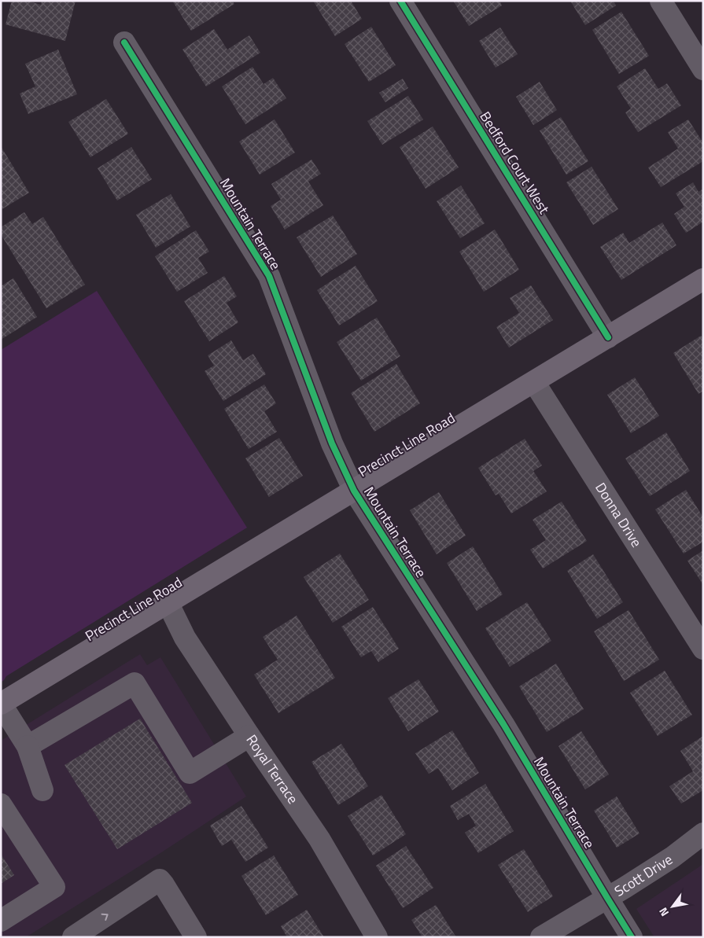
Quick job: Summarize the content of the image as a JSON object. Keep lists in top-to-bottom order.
{
  "streets": {
    "main road": ["Precinct Line Road"],
    "street": [
      "Bedford Court West",
      "Mountain Terrace",
      "Donna Drive",
      "Royal Terrace",
      "Scott Drive"
    ]
  },
  "crossings": [
    ["Bedford Court West", "Precinct Line Road"],
    ["Mountain Terrace", "Precinct Line Road"],
    ["Mountain Terrace", "Scott Drive"],
    ["Precinct Line Road", "Donna Drive"],
    ["Precinct Line Road", "Royal Terrace"]
  ],
  "north": "bottom left"
}
